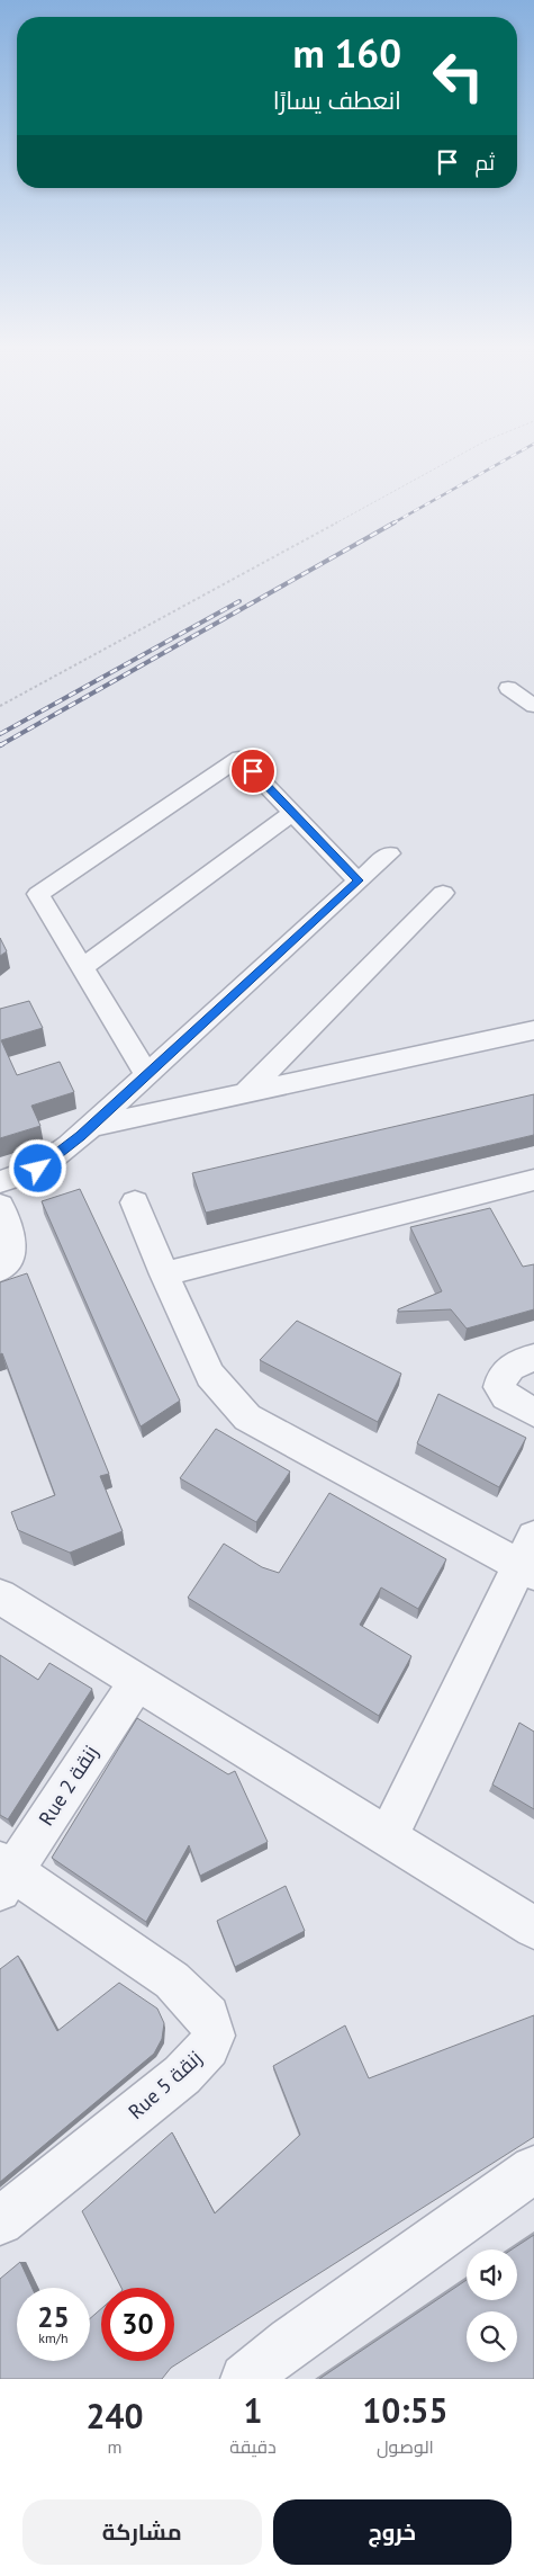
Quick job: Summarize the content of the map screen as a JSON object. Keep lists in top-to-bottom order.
{
  "streets": {
    "street": ["Rue 2 زنقة", "Rue 5 زنقة"]
  },
  "crossings": [
    ["Rue 2 زنقة", "Rue 5 زنقة"]
  ],
  "page": {
    "turn": ["160 m", "انعطف يسارًا"],
    "then": "ثم",
    "speed": "25 km/h",
    "limit": "30",
    "eta": [
      "10:55",
      "الوصول",
      "1",
      "دقيقة",
      "240",
      "m"
    ],
    "buttons": ["خروج", "مشاركة"]
  }
}
